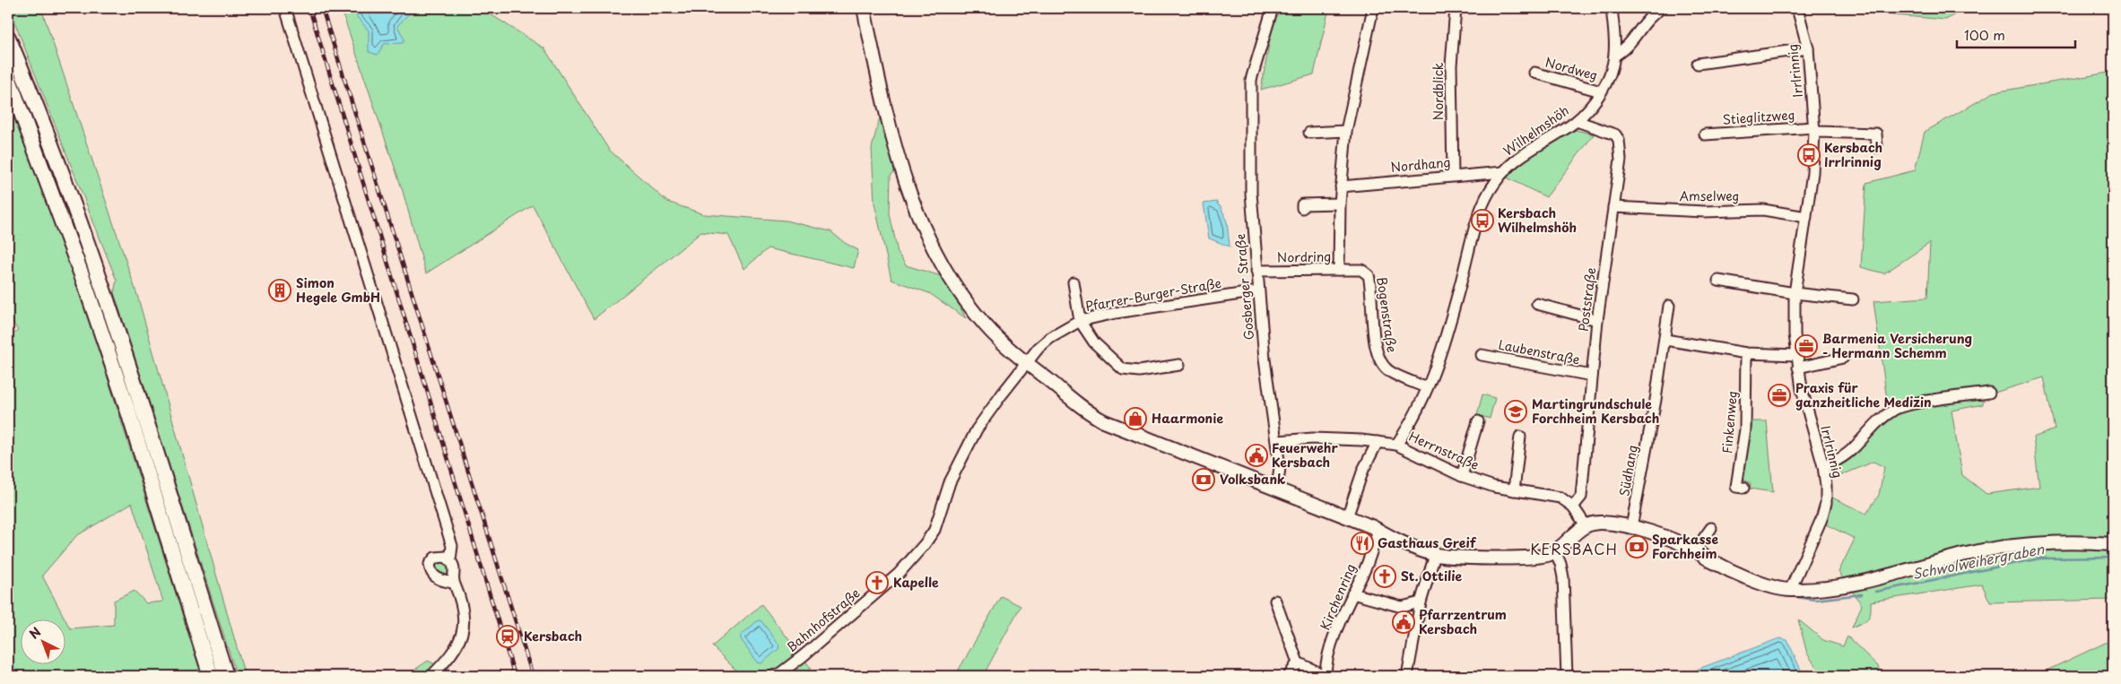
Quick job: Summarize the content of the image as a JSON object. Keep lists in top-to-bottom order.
{
  "streets": {
    "street": [
      "Nordweg",
      "Irrlrinnig",
      "Nordblick",
      "Stieglitzweg",
      "Wilhelmshöh",
      "Nordhang",
      "Amselweg",
      "Nordring",
      "Gosberger Straße",
      "Pfarrer-Burger-Straße",
      "Poststraße",
      "Bogenstraße",
      "Laubenstraße",
      "Finkenweg",
      "Herrnstraße",
      "Südhang",
      "Kirchenring",
      "Bahnhofstraße"
    ]
  },
  "crossings": [
    ["Nordweg", "Wilhelmshöh"],
    ["Irrlrinnig", "Stieglitzweg"],
    ["Irrlrinnig", "Amselweg"],
    ["Nordblick", "Nordhang"],
    ["Wilhelmshöh", "Nordhang"],
    ["Wilhelmshöh", "Poststraße"],
    ["Wilhelmshöh", "Bogenstraße"],
    ["Wilhelmshöh", "Herrnstraße"],
    ["Nordhang", "Nordring"],
    ["Amselweg", "Poststraße"],
    ["Nordring", "Gosberger Straße"],
    ["Nordring", "Bogenstraße"],
    ["Gosberger Straße", "Pfarrer-Burger-Straße"],
    ["Gosberger Straße", "Herrnstraße"],
    ["Pfarrer-Burger-Straße", "Bahnhofstraße"],
    ["Poststraße", "Laubenstraße"],
    ["Poststraße", "Herrnstraße"]
  ],
  "districts": ["KERSBACH"],
  "water": ["Schwolweihergraben"],
  "places": {
    "bus stop": ["Kersbach Irrlrinnig", "Kersbach Wilhelmshöh"],
    "building": ["Simon Hegele GmbH"],
    "office": ["Barmenia Versicherung - Hermann Schemm", "Praxis für ganzheitliche Medizin"],
    "school or university": ["Martingrundschule Forchheim Kersbach"],
    "shop": ["Haarmonie"],
    "public building": ["Feuerwehr Kersbach", "Pfarrzentrum Kersbach"],
    "bank": ["Volksbank", "Sparkasse Forchheim"],
    "restaurant": ["Gasthaus Greif"],
    "church": ["St. Ottilie", "Kapelle"],
    "station": ["Kersbach"]
  },
  "scale_bar": "100 m",
  "north": "top left"
}
